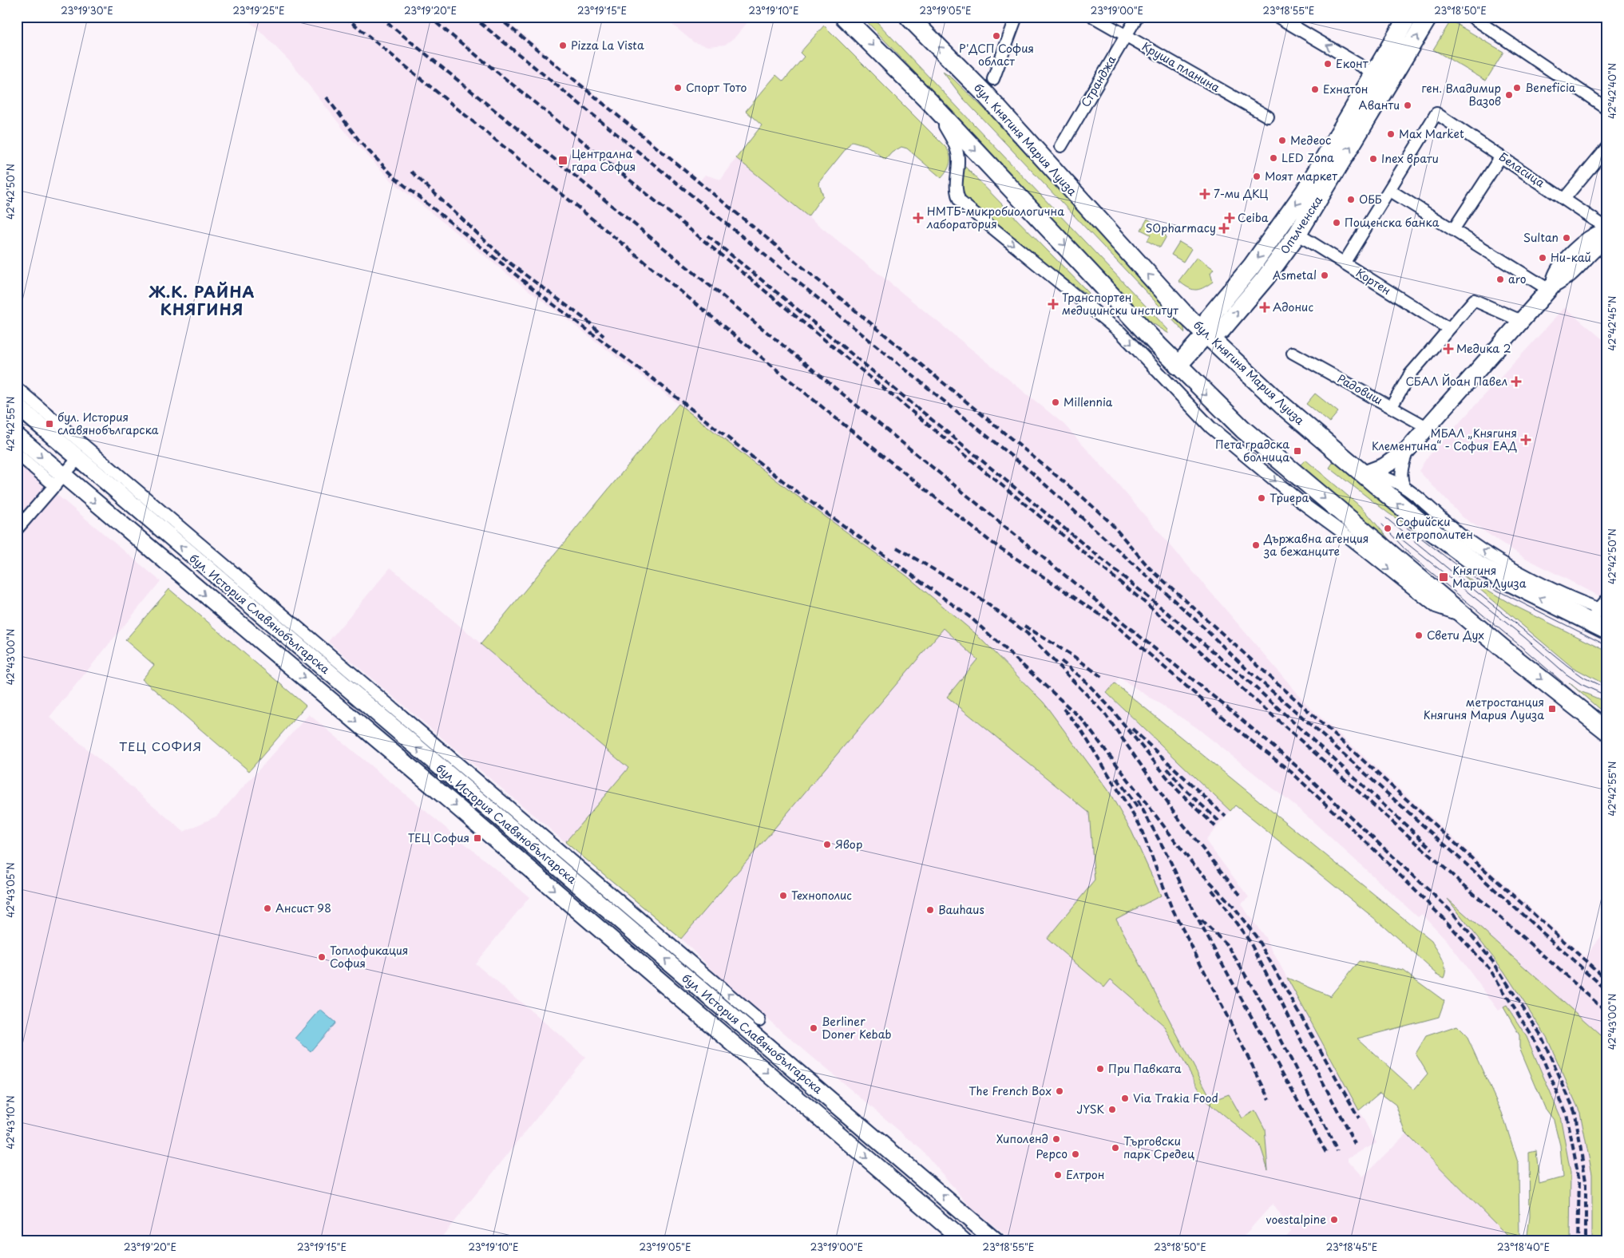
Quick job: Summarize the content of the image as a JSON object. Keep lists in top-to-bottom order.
{
  "streets": {
    "main road": ["бул. Княгиня Мария Луиза", "Опълченска", "бул. История Славянобългарска"],
    "street": [
      "Круша планина",
      "Странджа",
      "Беласица",
      "Кортен",
      "Радовиш"
    ]
  },
  "crossings": [
    ["Круша планина", "Странджа"],
    ["бул. Княгиня Мария Луиза", "Опълченска"],
    ["Опълченска", "Кортен"]
  ],
  "districts": ["Ж.К. РАЙНА КНЯГИНЯ", "ТЕЦ СОФИЯ"],
  "places": {
    "other": [
      "Р'ДСП София област",
      "Pizza La Vista",
      "Еконт",
      "Спорт Тото",
      "Beneficia",
      "Ехнатон",
      "ген. Владимир Вазов",
      "Аванти",
      "Max Market",
      "Медеос",
      "LED Zona",
      "Inex врати",
      "Моят маркет",
      "ОББ",
      "Пощенска банка",
      "Sultan",
      "Ни-кай",
      "Asmetal",
      "aro",
      "Millennia",
      "Триера",
      "Софийски метрополитен",
      "Държавна агенция за бежанците",
      "Свети Дух",
      "Явор",
      "Технополис",
      "Ансист 98",
      "Bauhaus",
      "Топлофикация София",
      "Berliner Doner Kebab",
      "При Павката",
      "The French Box",
      "Via Trakia Food",
      "JYSK",
      "Хиполенд",
      "Търговски парк Средец",
      "Pepco",
      "Елтрон",
      "voestalpine"
    ],
    "transit": [
      "Централна гара София",
      "бул. История славянобългарска",
      "Пета градска болница",
      "Княгиня Мария Луиза",
      "метростанция Княгиня Мария Луиза",
      "ТЕЦ София"
    ],
    "health": [
      "7-ми ДКЦ",
      "НМТБ-микробиологична лаборатория",
      "Ceiba",
      "SOpharmacy",
      "Транспортен медицински институт",
      "Адонис",
      "Медика 2",
      "СБАЛ Йоан Павел",
      "МБАЛ „Княгиня Клементина“ - София ЕАД"
    ]
  },
  "coordinates": [
    "23°19'30\"E",
    "23°19'25\"E",
    "23°19'20\"E",
    "23°19'15\"E",
    "23°19'10\"E",
    "23°19'05\"E",
    "23°19'00\"E",
    "23°18'55\"E",
    "23°18'50\"E",
    "42°42'40\"N",
    "42°42'50\"N",
    "42°42'45\"N",
    "42°42'55\"N",
    "42°43'00\"N",
    "42°43'05\"N",
    "42°43'10\"N",
    "23°18'45\"E",
    "23°18'40\"E"
  ]
}
